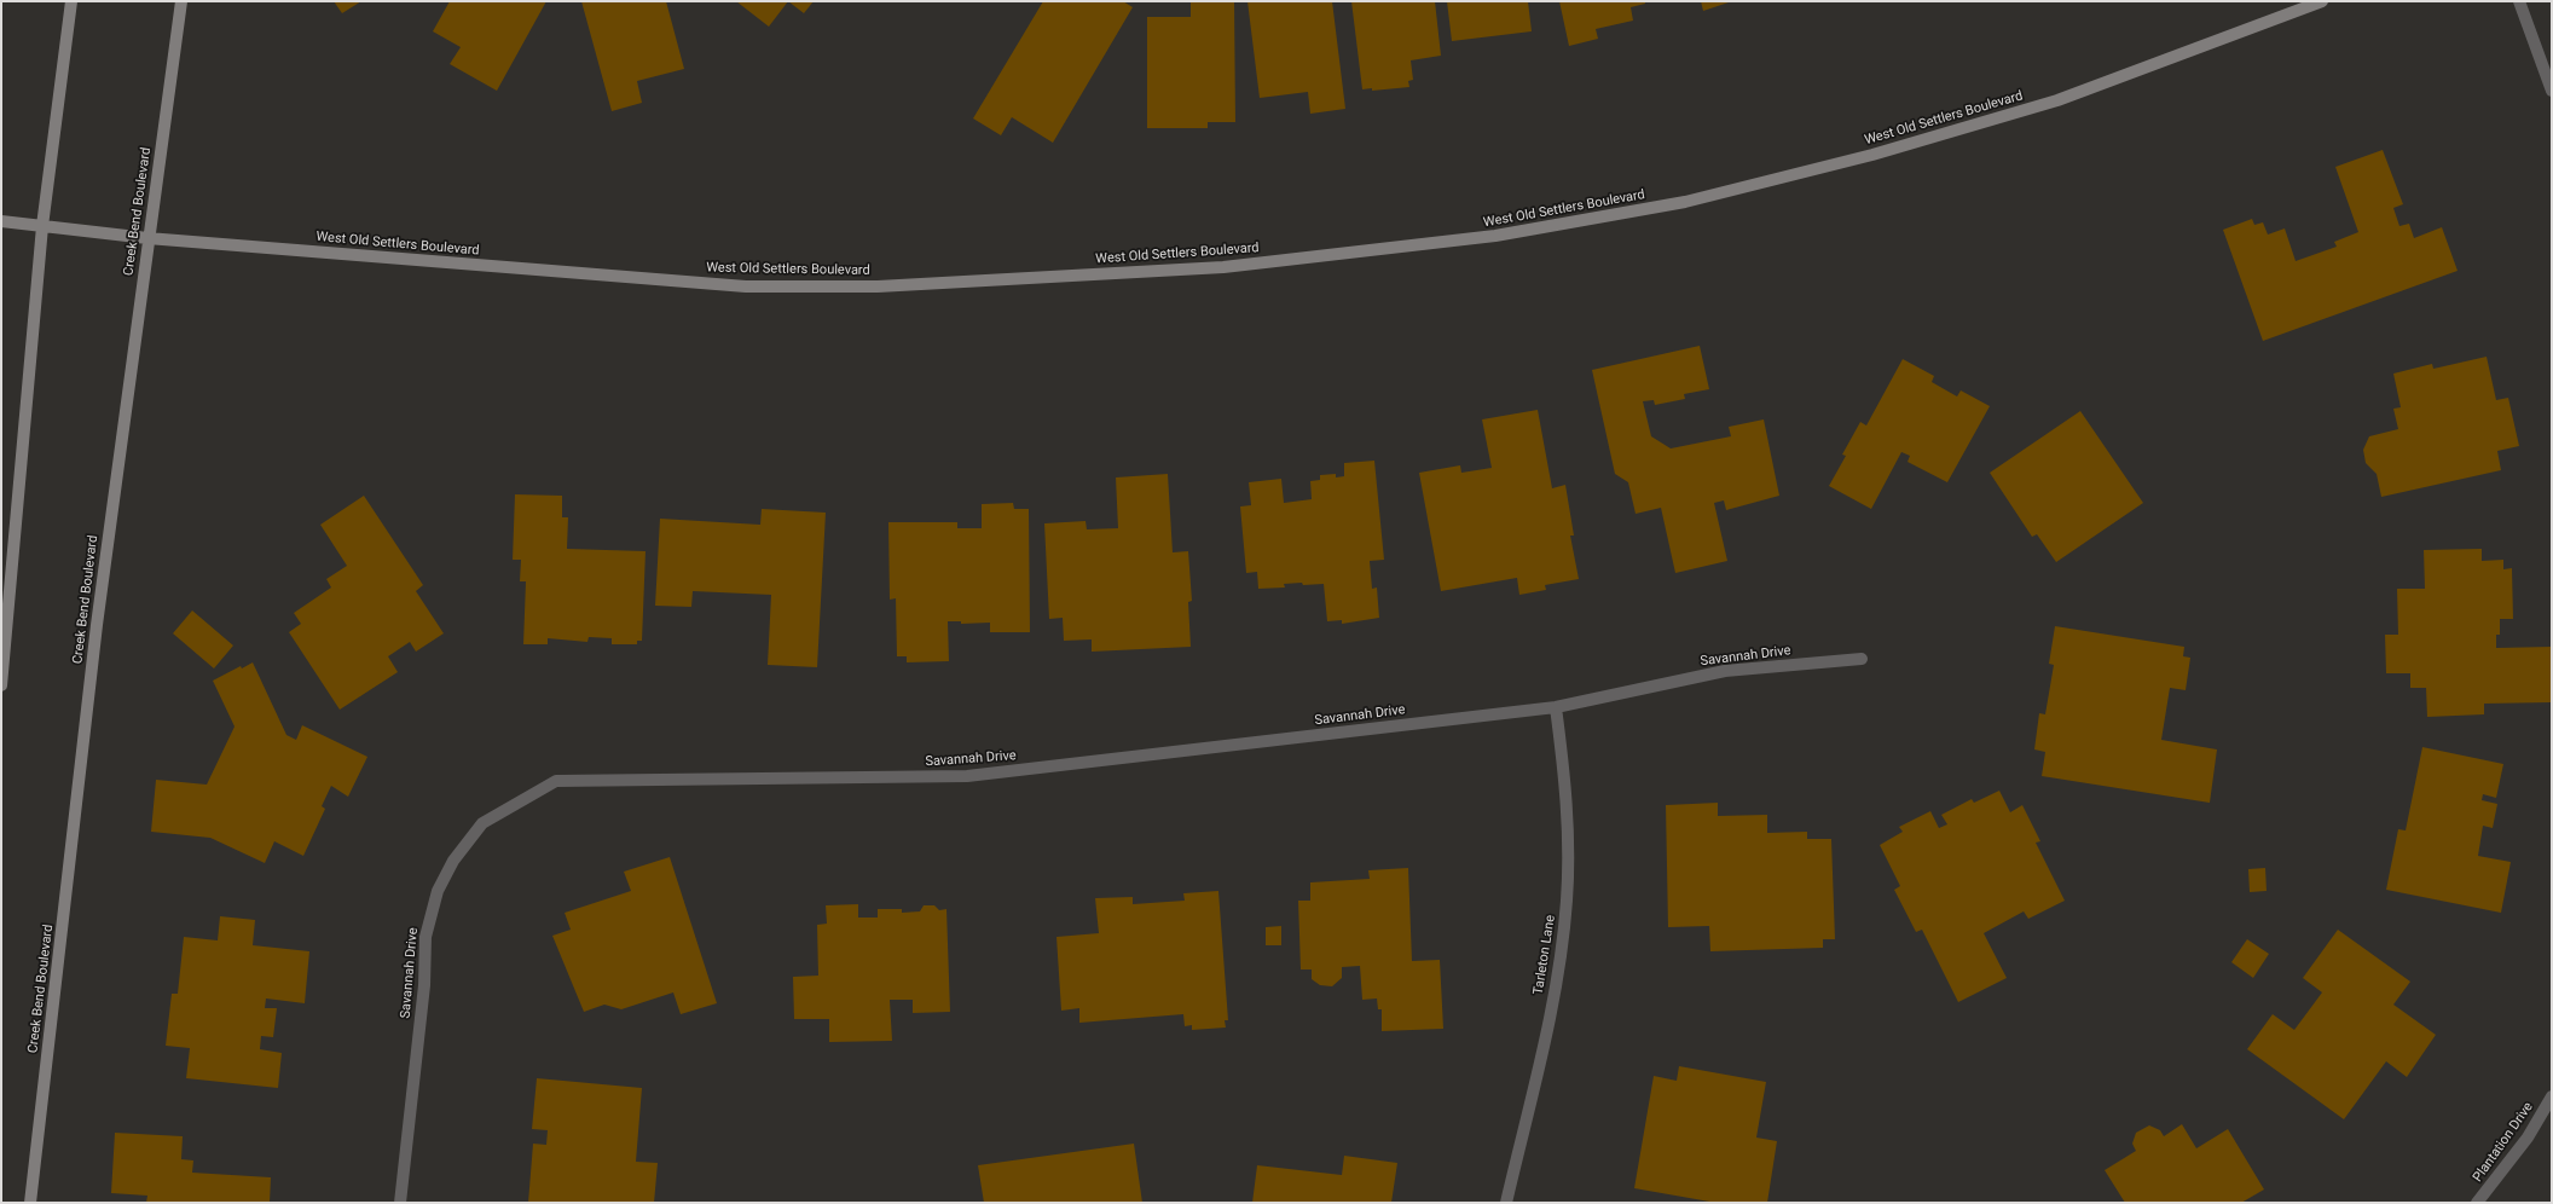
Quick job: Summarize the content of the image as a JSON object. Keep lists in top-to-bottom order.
{
  "streets": {
    "main road": ["West Old Settlers Boulevard", "Creek Bend Boulevard"],
    "street": ["Savannah Drive", "Tarleton Lane", "Plantation Drive"]
  },
  "crossings": [
    ["West Old Settlers Boulevard", "Creek Bend Boulevard"],
    ["Savannah Drive", "Tarleton Lane"]
  ]
}
